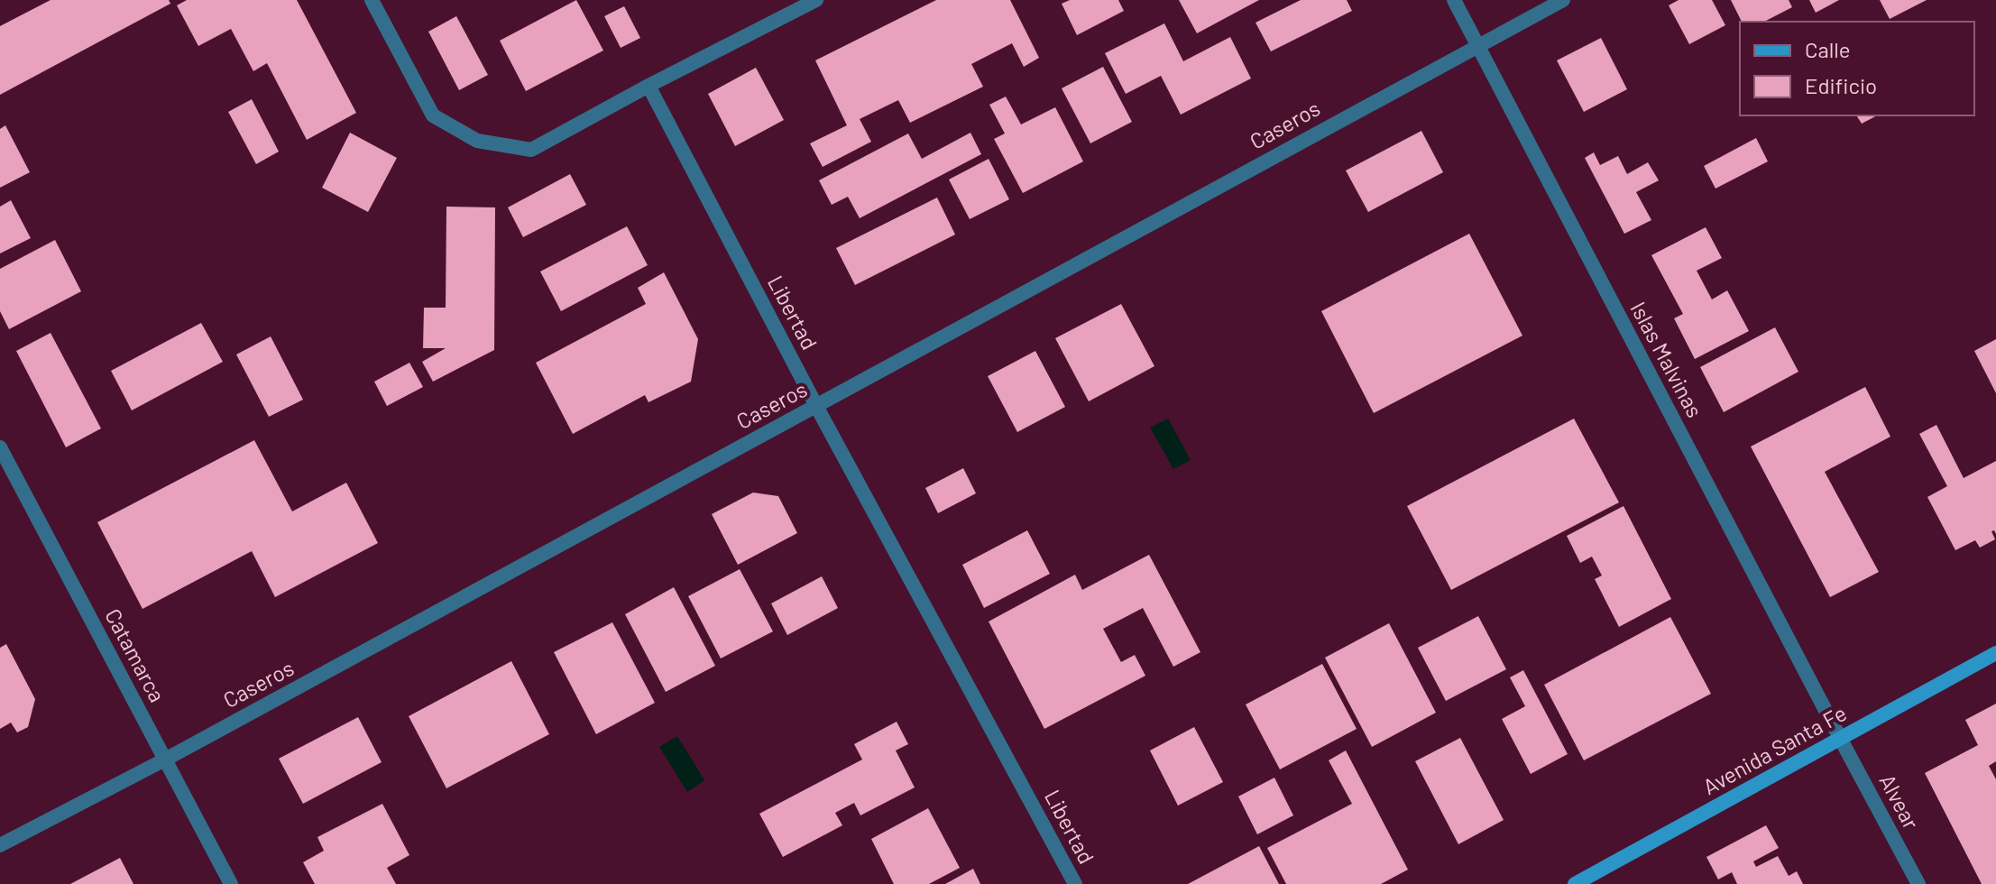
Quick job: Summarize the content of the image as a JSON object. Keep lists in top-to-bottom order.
{
  "streets": {
    "main road": ["Avenida Santa Fe"],
    "street": [
      "Caseros",
      "Libertad",
      "Islas Malvinas",
      "Catamarca",
      "Alvear"
    ]
  },
  "crossings": [
    ["Caseros", "Libertad"],
    ["Caseros", "Islas Malvinas"],
    ["Caseros", "Catamarca"],
    ["Islas Malvinas", "Avenida Santa Fe"],
    ["Islas Malvinas", "Alvear"],
    ["Avenida Santa Fe", "Alvear"]
  ],
  "legend": ["Calle", "Edificio"]
}
